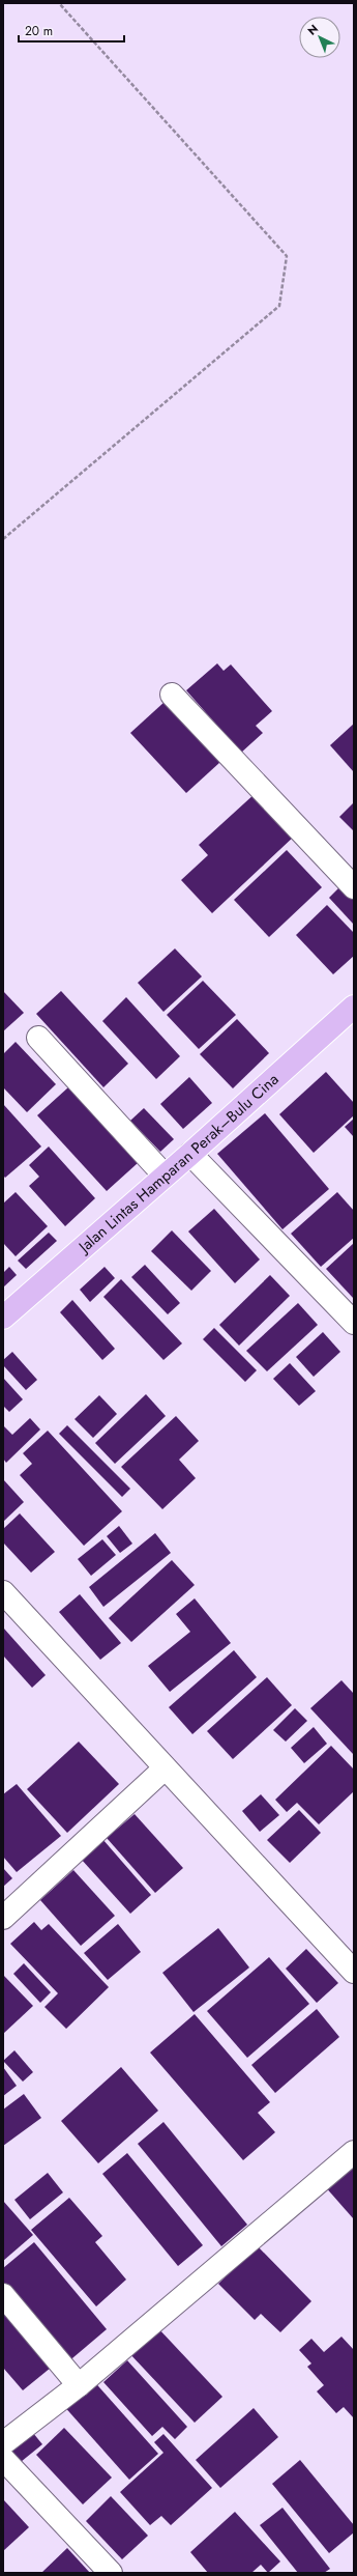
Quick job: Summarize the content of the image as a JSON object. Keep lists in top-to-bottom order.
{
  "streets": {
    "main road": ["Jalan Lintas Hamparan Perak–Bulu Cina"]
  },
  "scale_bar": "20 m",
  "north": "top left"
}
